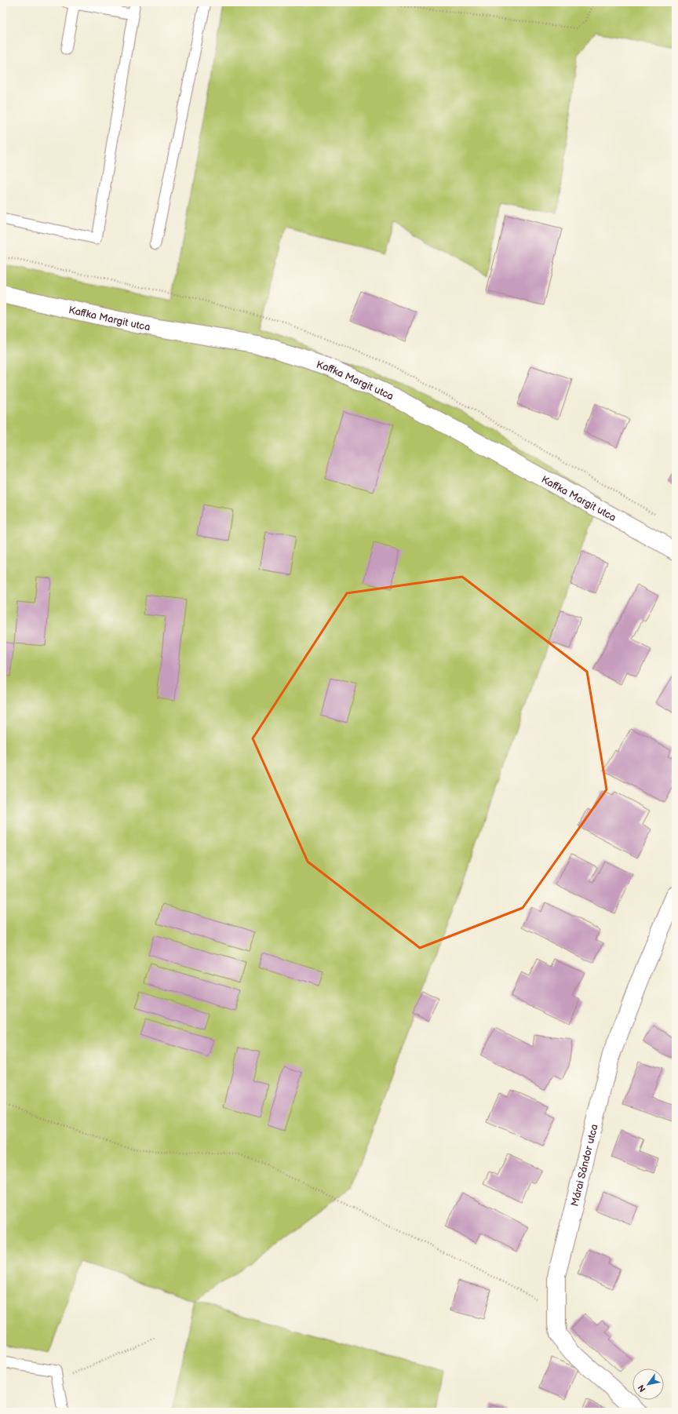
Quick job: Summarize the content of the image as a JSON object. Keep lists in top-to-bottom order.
{
  "streets": {
    "street": ["Kaffka Margit utca", "Márai Sándor utca"]
  },
  "north": "bottom left"
}
